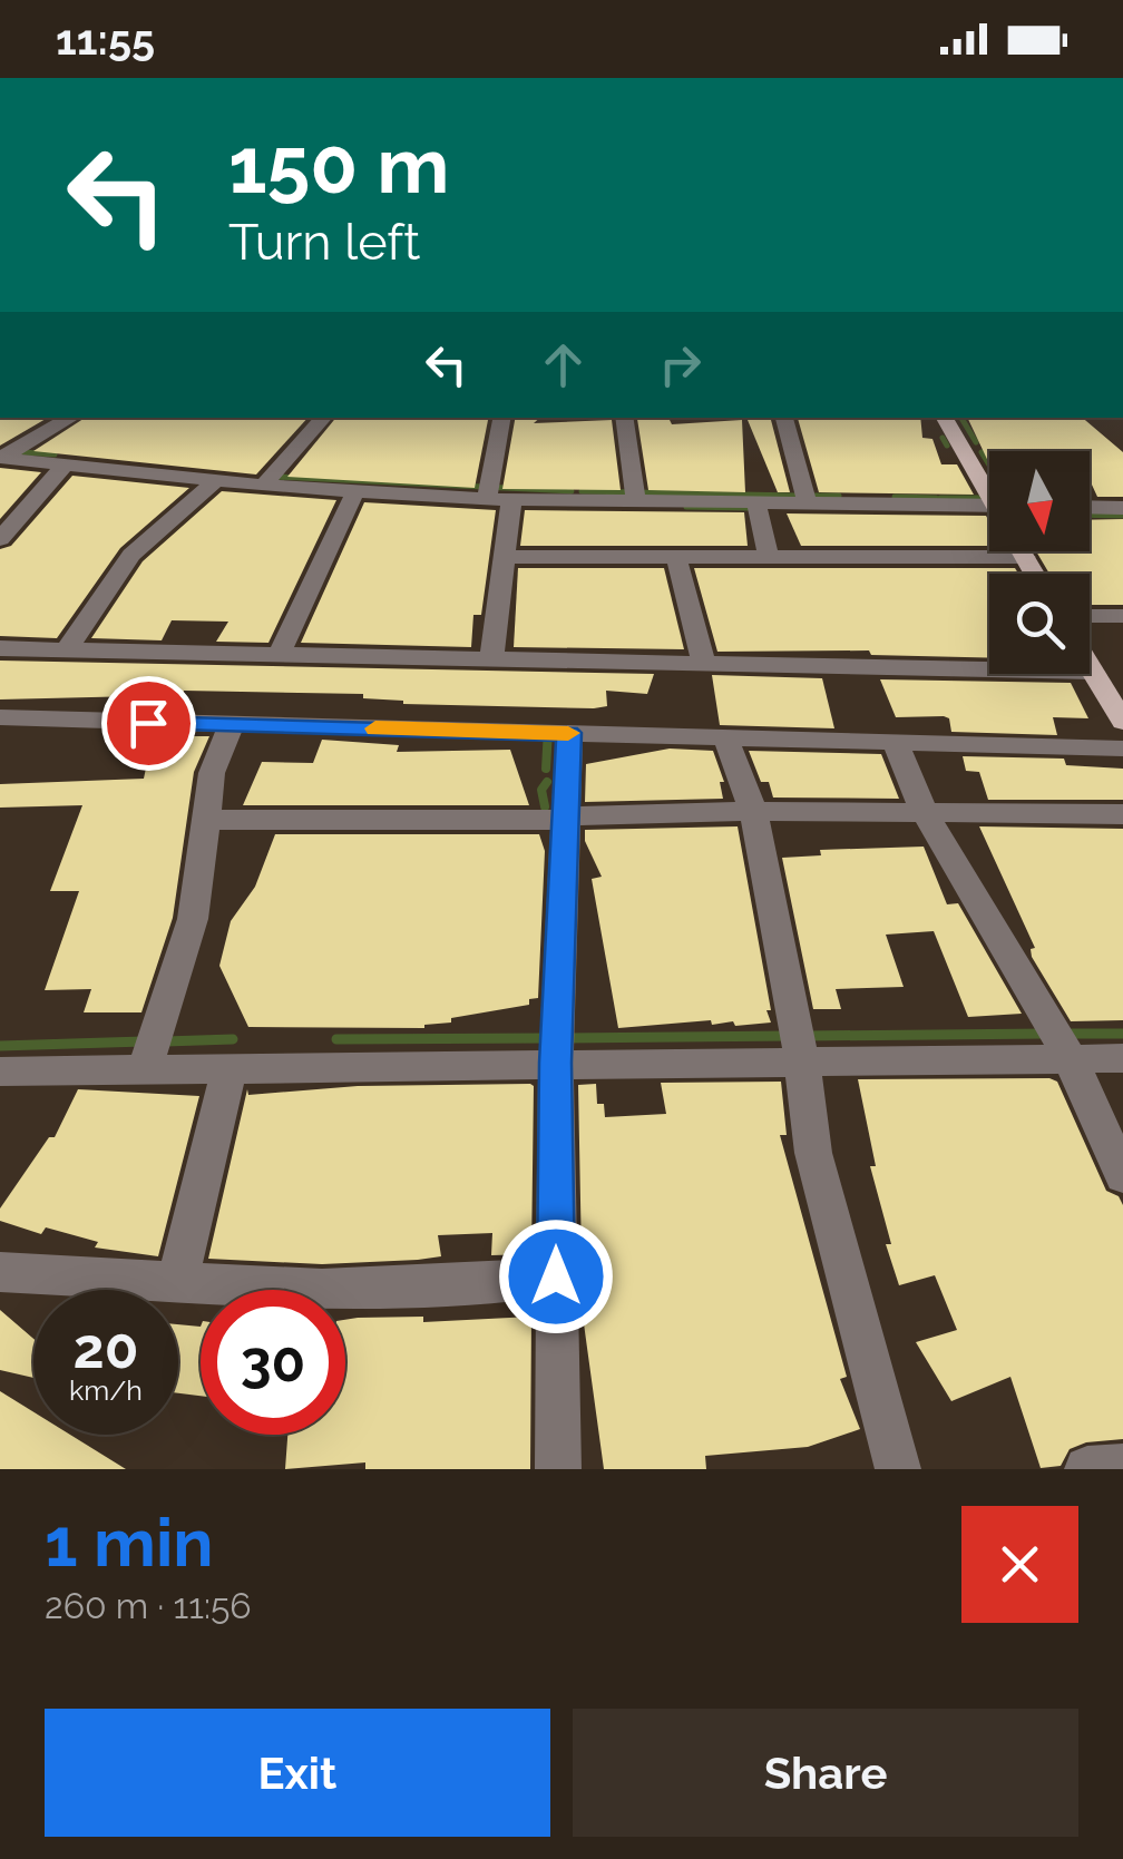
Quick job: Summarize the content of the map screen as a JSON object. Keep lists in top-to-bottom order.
{
  "north": "bottom",
  "page": {
    "status": "11:55",
    "turn": ["150 m", "Turn left"],
    "speed": "20 km/h",
    "limit": "30",
    "heading": ["1 min", "260 m · 11:56"],
    "buttons": ["Exit", "Share"]
  }
}
